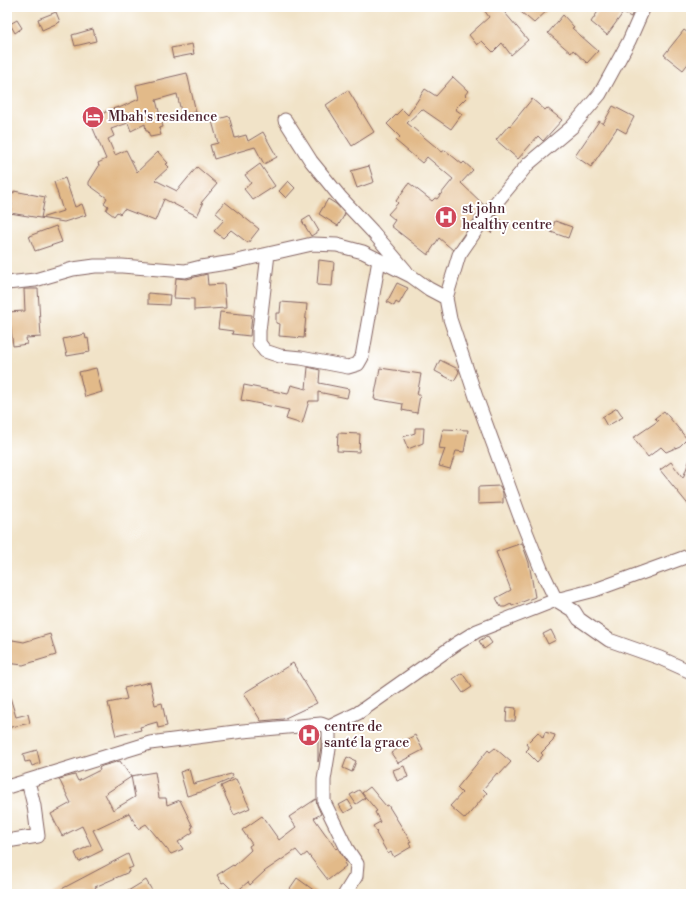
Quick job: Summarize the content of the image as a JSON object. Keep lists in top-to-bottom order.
{
  "places": {
    "hotel": ["Mbah's residence"],
    "hospital": ["st john healthy centre", "centre de santé la grace"]
  }
}
